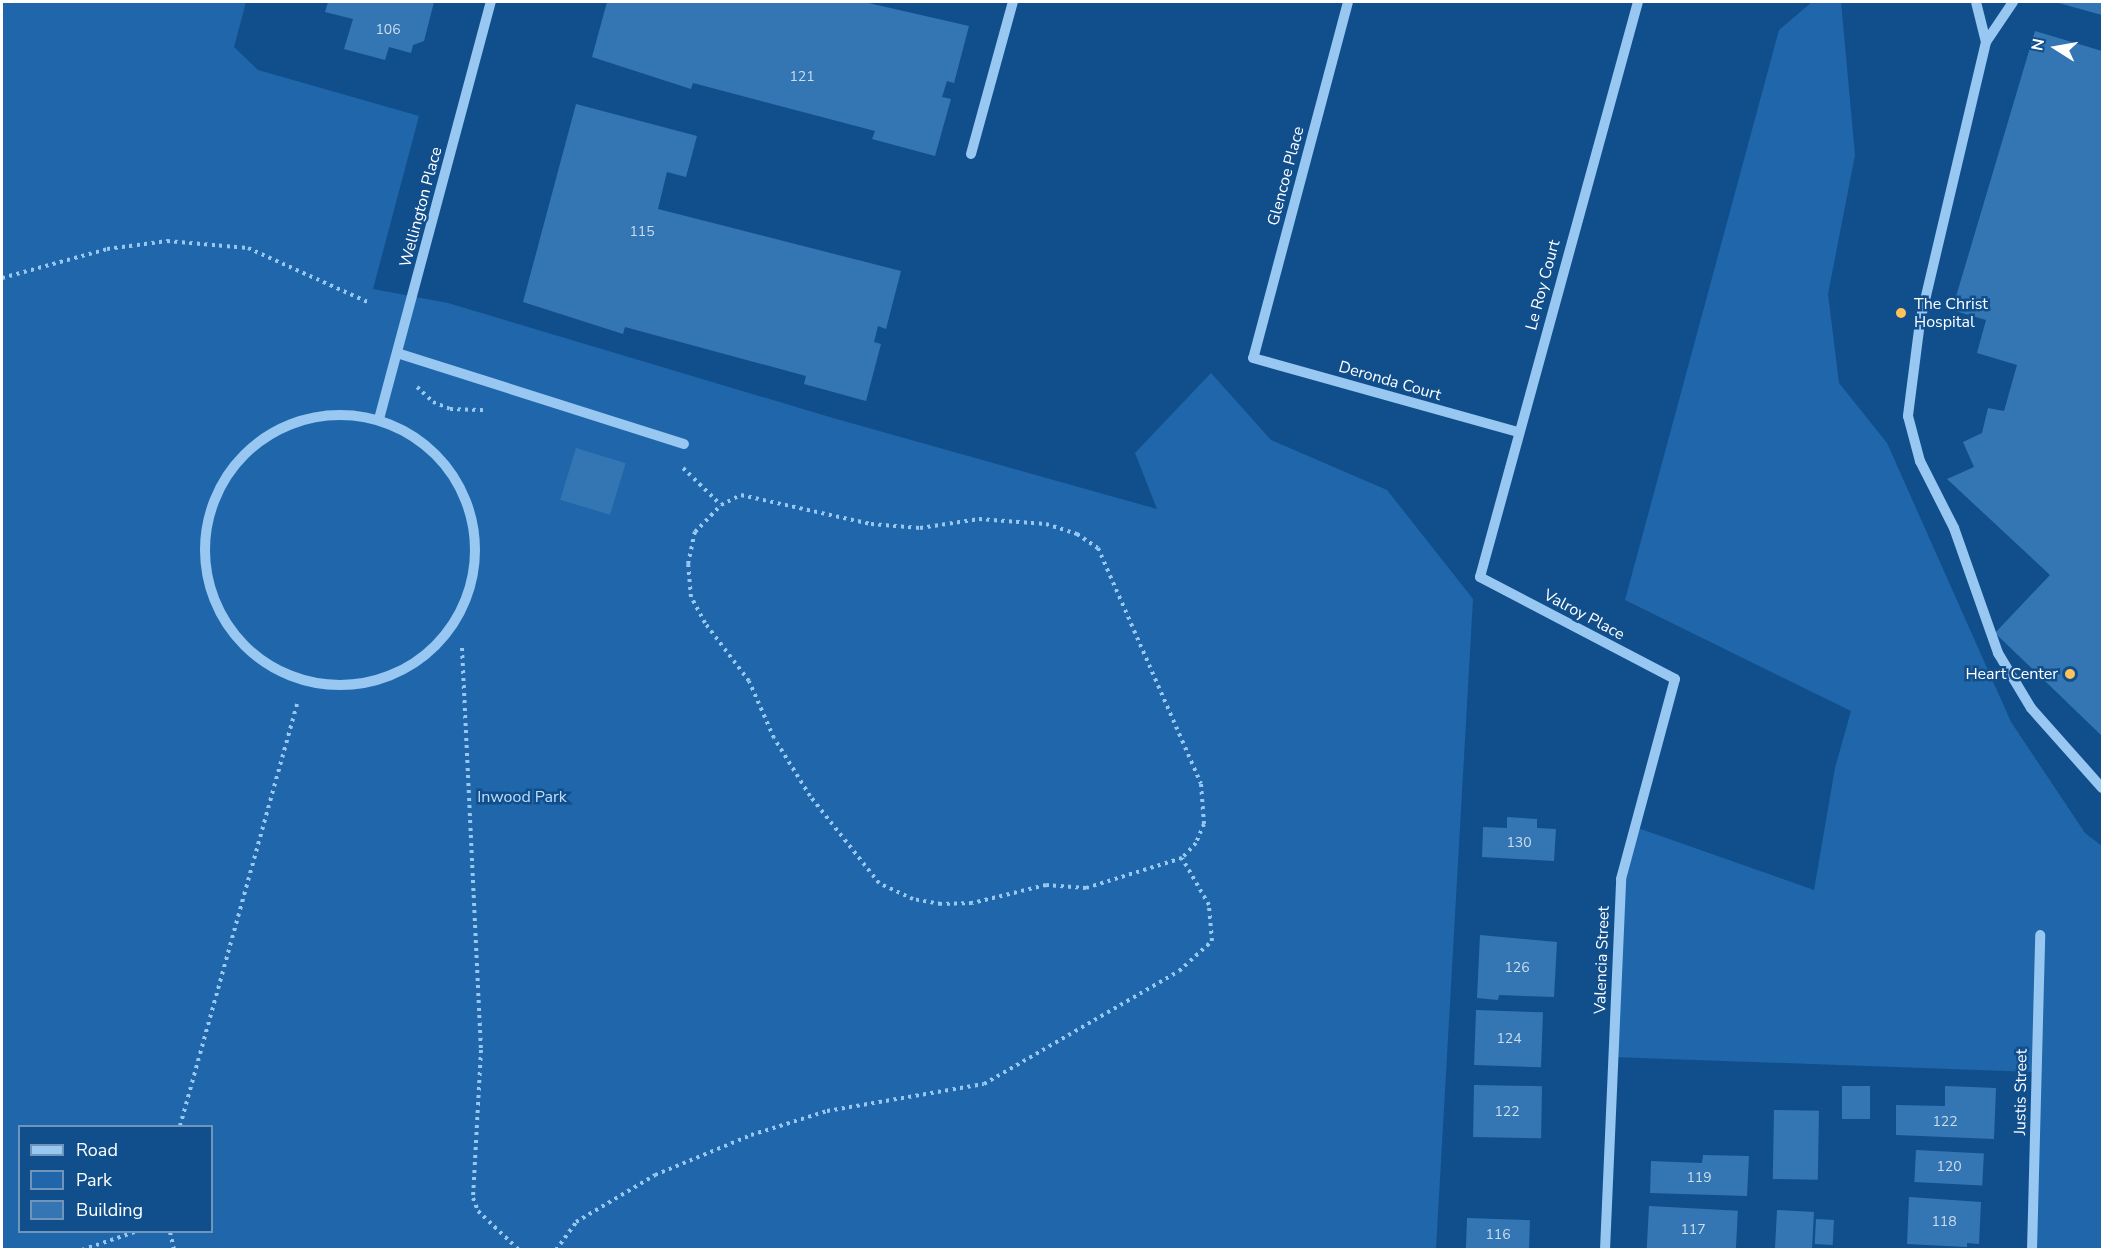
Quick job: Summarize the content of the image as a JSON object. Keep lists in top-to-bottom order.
{
  "streets": {
    "street": [
      "Glencoe Place",
      "Wellington Place",
      "Le Roy Court",
      "Deronda Court",
      "Valroy Place",
      "Valencia Street",
      "Justis Street"
    ]
  },
  "crossings": [
    ["Glencoe Place", "Deronda Court"],
    ["Le Roy Court", "Deronda Court"],
    ["Le Roy Court", "Valroy Place"],
    ["Valroy Place", "Valencia Street"]
  ],
  "parks": ["Inwood Park"],
  "places": ["The Christ Hospital", "Heart Center"],
  "house_numbers": [
    "106",
    "121",
    "115",
    "130",
    "126",
    "124",
    "122",
    "122",
    "120",
    "119",
    "118",
    "117",
    "116"
  ],
  "legend": ["Road", "Park", "Building"],
  "north": "left"
}
